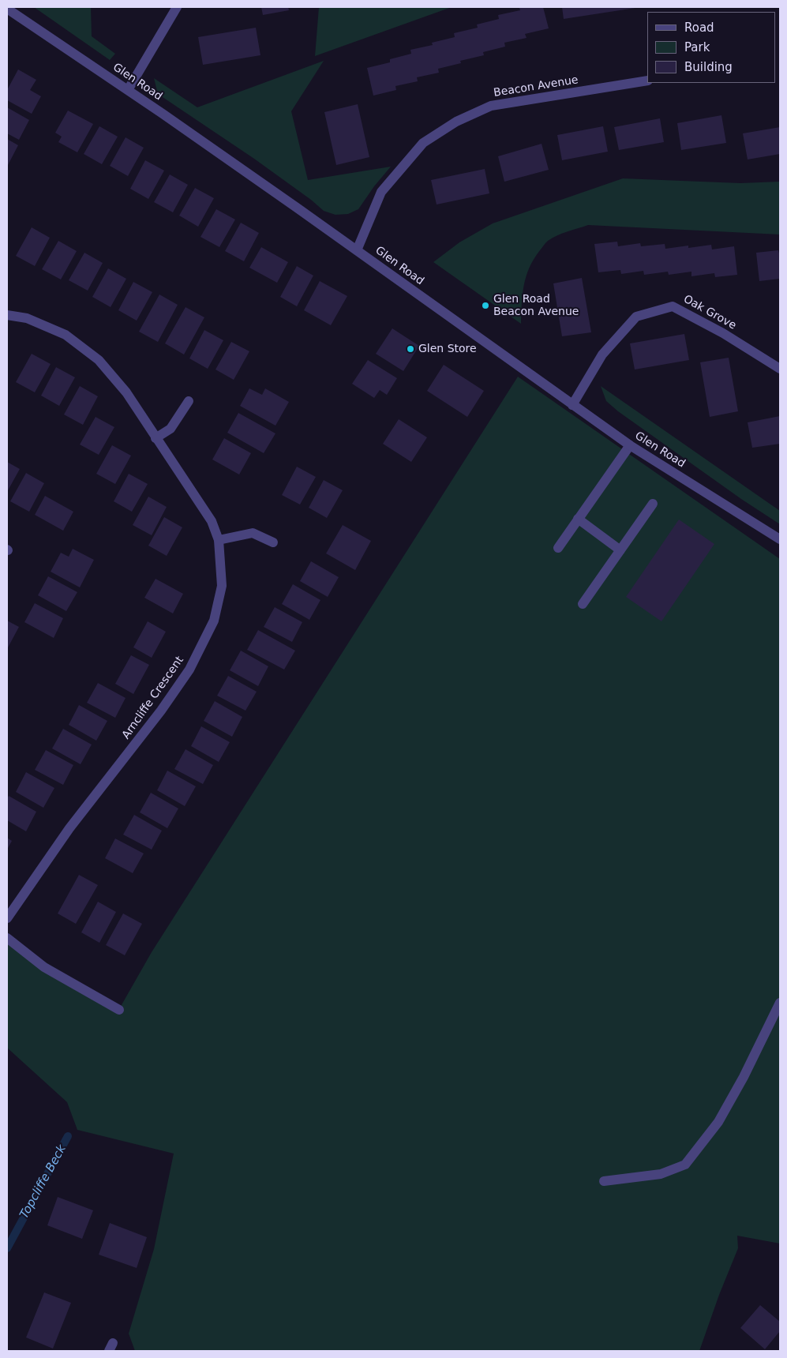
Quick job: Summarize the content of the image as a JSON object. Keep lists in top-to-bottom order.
{
  "streets": {
    "street": [
      "Glen Road",
      "Beacon Avenue",
      "Oak Grove",
      "Arncliffe Crescent"
    ]
  },
  "crossings": [
    ["Glen Road", "Beacon Avenue"],
    ["Glen Road", "Oak Grove"]
  ],
  "water": ["Topcliffe Beck"],
  "places": ["Glen Road Beacon Avenue", "Glen Store"],
  "legend": ["Road", "Park", "Building"]
}
